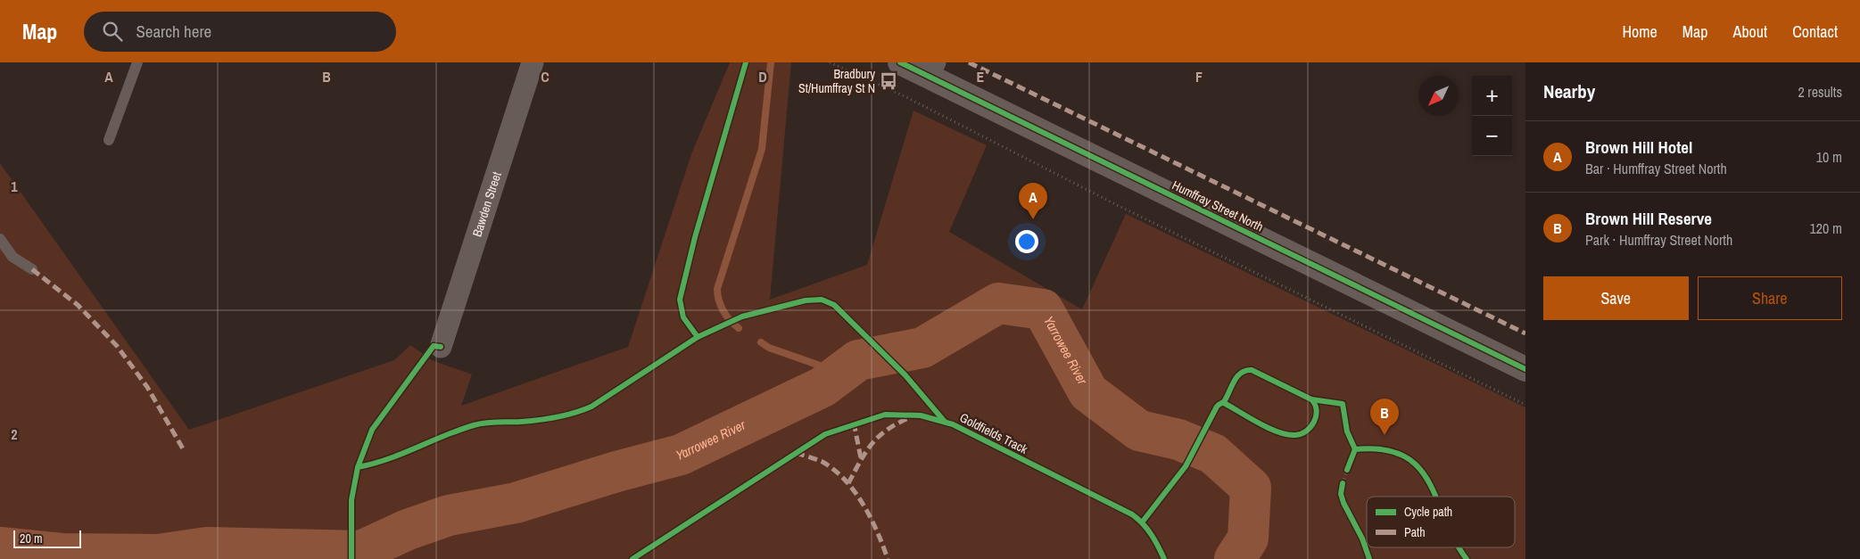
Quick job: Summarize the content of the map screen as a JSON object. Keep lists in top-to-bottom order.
{
  "streets": {
    "street": ["Bawden Street", "Humffray Street North"],
    "cycle path": ["Goldfields Track"]
  },
  "water": ["Yarrowee River"],
  "places": {
    "bus stop": ["Bradbury St/Humffray St N"]
  },
  "legend": ["Cycle path", "Path"],
  "scale_bar": "20 m",
  "north": "bottom left",
  "page": {
    "header": "Map",
    "search": "Search here",
    "nav": [
      "Home",
      "Map",
      "About",
      "Contact"
    ],
    "heading": ["Nearby", "2 results"],
    "map_buttons": ["+", "−"],
    "list": [
      {
        "mark": "A",
        "name": "Brown Hill Hotel",
        "note": "Bar · Humffray Street North",
        "value": "10 m"
      },
      {
        "mark": "B",
        "name": "Brown Hill Reserve",
        "note": "Park · Humffray Street North",
        "value": "120 m"
      }
    ],
    "pins": ["A", "B"],
    "buttons": ["Save", "Share"],
    "scale": "20 m"
  },
  "grid": {
    "columns": [
      "A",
      "B",
      "C",
      "D",
      "E",
      "F"
    ],
    "rows": ["1", "2"]
  }
}
